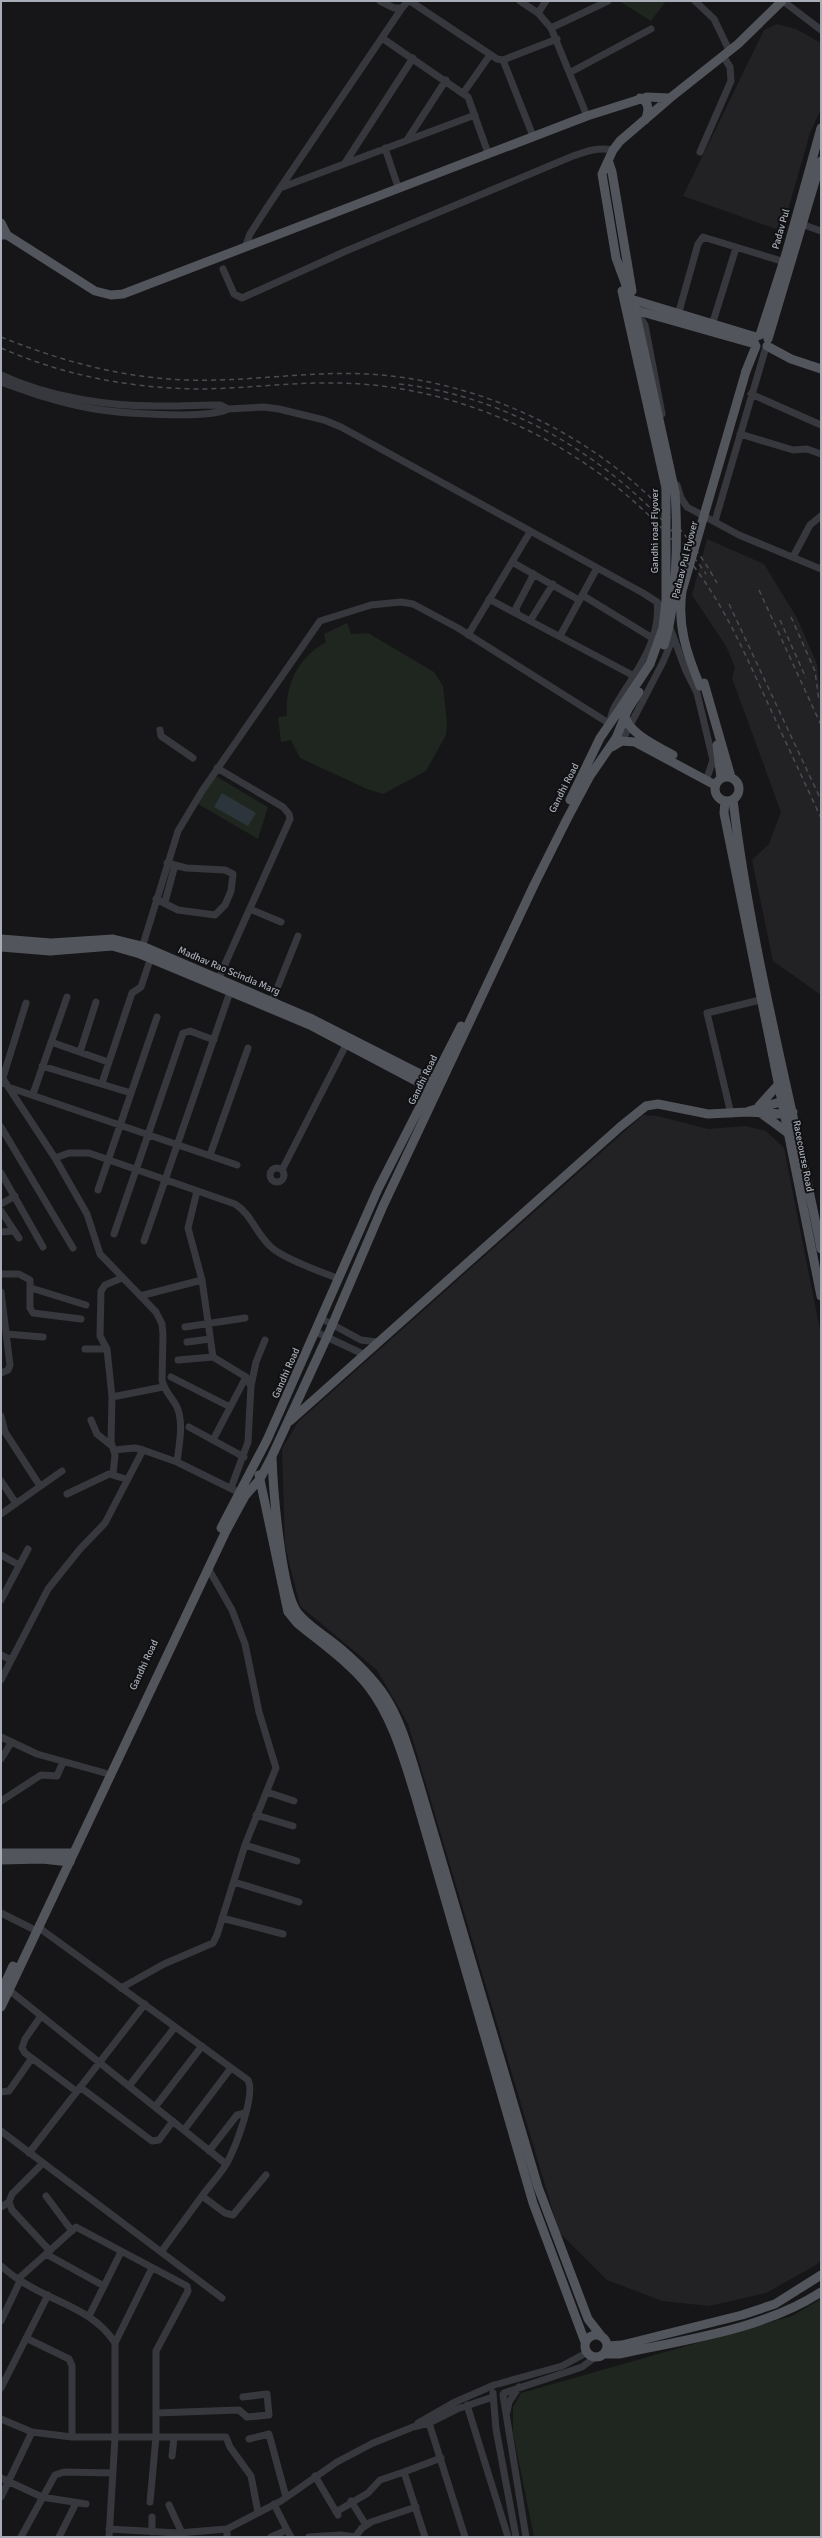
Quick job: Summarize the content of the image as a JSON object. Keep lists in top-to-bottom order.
{
  "streets": {
    "main road": [
      "Padav Pul",
      "Gandhi road Flyover",
      "Padaav Pul Flyover",
      "Gandhi Road",
      "Madhav Rao Scindia Marg",
      "Racecourse Road"
    ]
  },
  "crossings": [
    ["Padav Pul", "Padaav Pul Flyover"],
    ["Gandhi road Flyover", "Gandhi Road"],
    ["Gandhi Road", "Madhav Rao Scindia Marg"]
  ]
}
